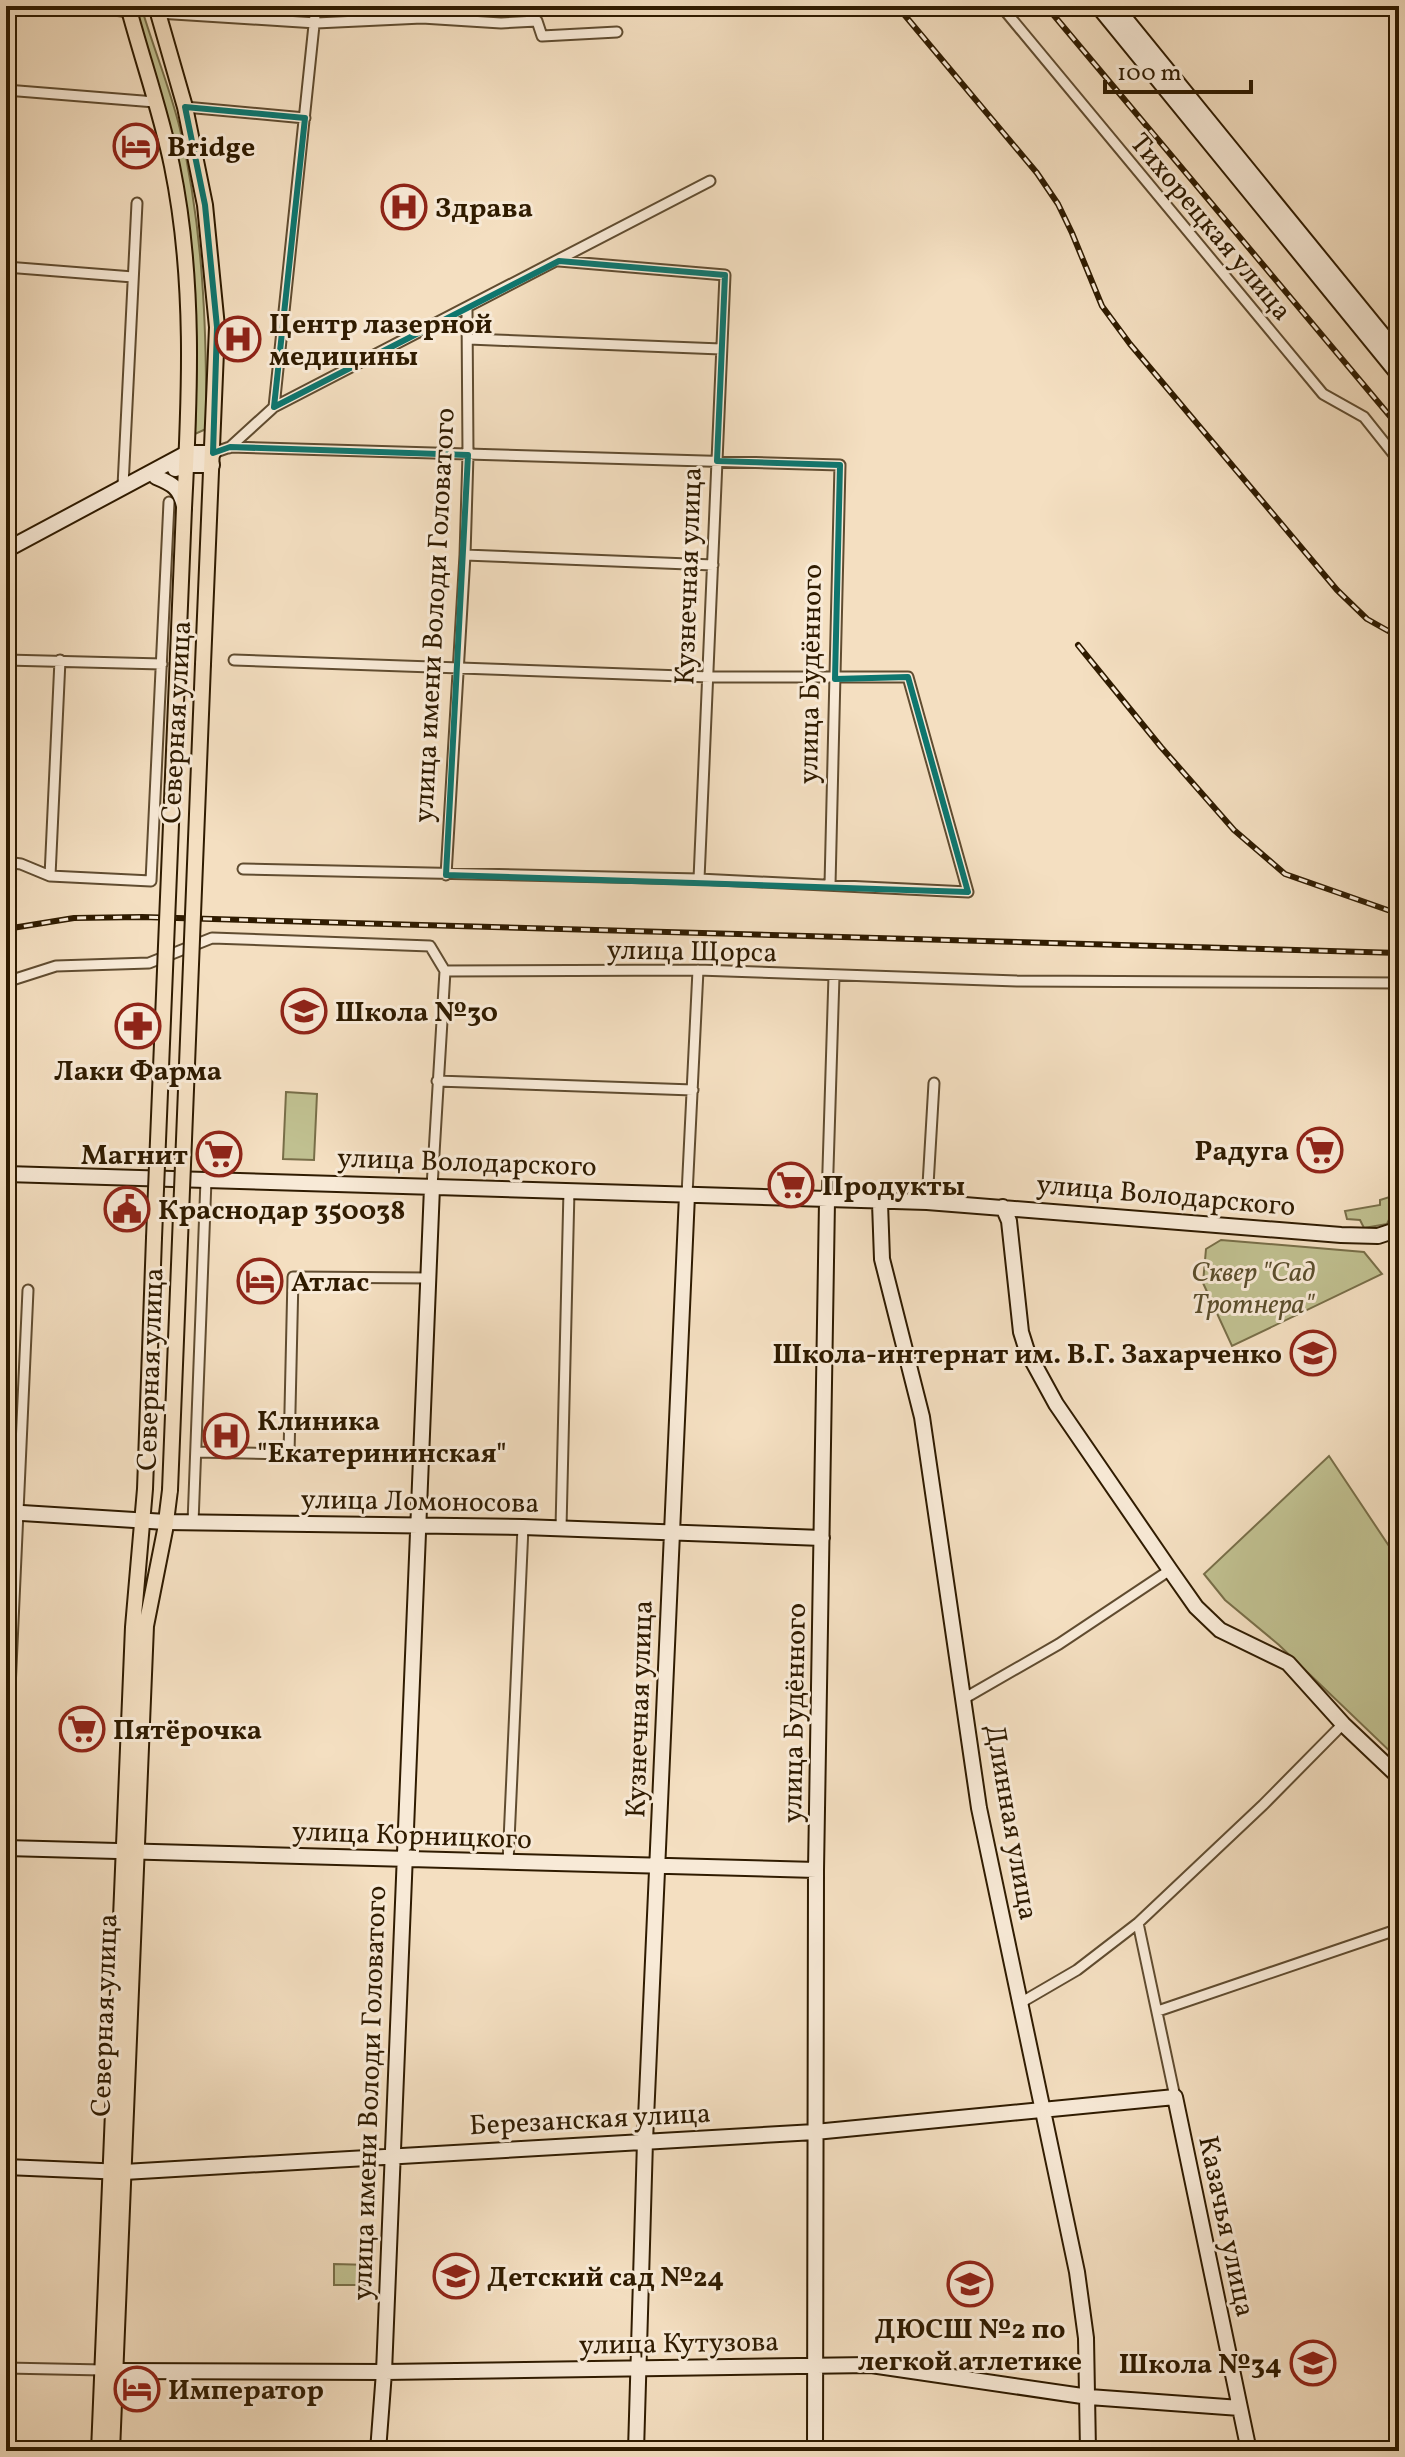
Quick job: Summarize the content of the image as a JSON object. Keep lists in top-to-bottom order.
{
  "streets": {
    "main road": ["Северная улица"],
    "street": [
      "Тихорецкая улица",
      "Кузнечная улица",
      "улица имени Володи Головатого",
      "улица Будённого",
      "улица Щорса",
      "улица Володарского",
      "улица Ломоносова",
      "Длинная улица",
      "улица Корницкого",
      "Березанская улица",
      "Казачья улица",
      "улица Кутузова"
    ]
  },
  "crossings": [
    ["Кузнечная улица", "улица Будённого"],
    ["Кузнечная улица", "улица Щорса"],
    ["Кузнечная улица", "улица Володарского"],
    ["Кузнечная улица", "улица Ломоносова"],
    ["Кузнечная улица", "улица Корницкого"],
    ["Кузнечная улица", "Березанская улица"],
    ["Кузнечная улица", "улица Кутузова"],
    ["улица имени Володи Головатого", "улица Щорса"],
    ["улица имени Володи Головатого", "улица Володарского"],
    ["улица имени Володи Головатого", "улица Ломоносова"],
    ["улица имени Володи Головатого", "улица Корницкого"],
    ["улица имени Володи Головатого", "Березанская улица"],
    ["улица имени Володи Головатого", "улица Кутузова"],
    ["улица Будённого", "улица Щорса"],
    ["улица Будённого", "улица Володарского"],
    ["улица Будённого", "улица Ломоносова"],
    ["улица Будённого", "улица Корницкого"],
    ["улица Будённого", "Березанская улица"],
    ["улица Будённого", "улица Кутузова"],
    ["Северная улица", "улица Ломоносова"],
    ["Северная улица", "улица Корницкого"],
    ["Северная улица", "Березанская улица"],
    ["Северная улица", "улица Кутузова"],
    ["улица Володарского", "Длинная улица"],
    ["Длинная улица", "Березанская улица"],
    ["Длинная улица", "улица Кутузова"],
    ["Березанская улица", "Казачья улица"],
    ["Казачья улица", "улица Кутузова"]
  ],
  "parks": ["Сквер \"Сад Тротнера\""],
  "places": {
    "hotel": ["Bridge", "Атлас", "Император"],
    "hospital": ["Здрава", "Центр лазерной медицины", "Клиника \"Екатерининская\""],
    "school or university": [
      "Школа №30",
      "Школа-интернат им. В.Г. Захарченко",
      "Детский сад №24",
      "ДЮСШ №2 по легкой атлетике",
      "Школа №34"
    ],
    "pharmacy": ["Лаки Фарма"],
    "supermarket": [
      "Радуга",
      "Магнит",
      "Продукты",
      "Пятёрочка"
    ],
    "public building": ["Краснодар 350038"]
  },
  "scale_bar": "100 m"
}
